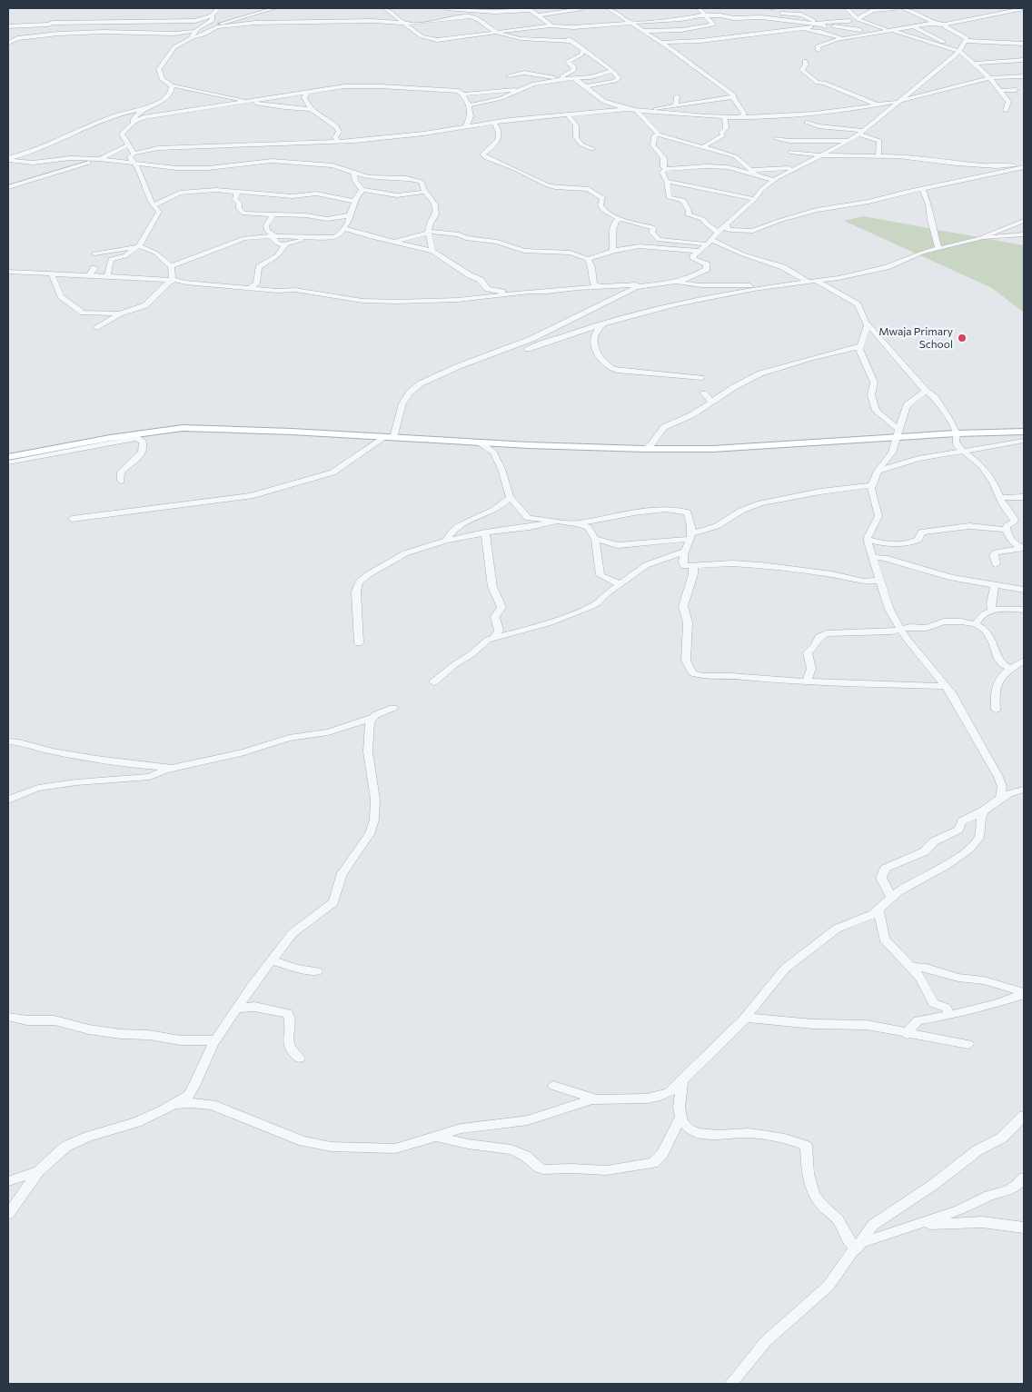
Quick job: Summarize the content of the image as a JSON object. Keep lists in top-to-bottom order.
{
  "places": ["Mwaja Primary School"]
}
